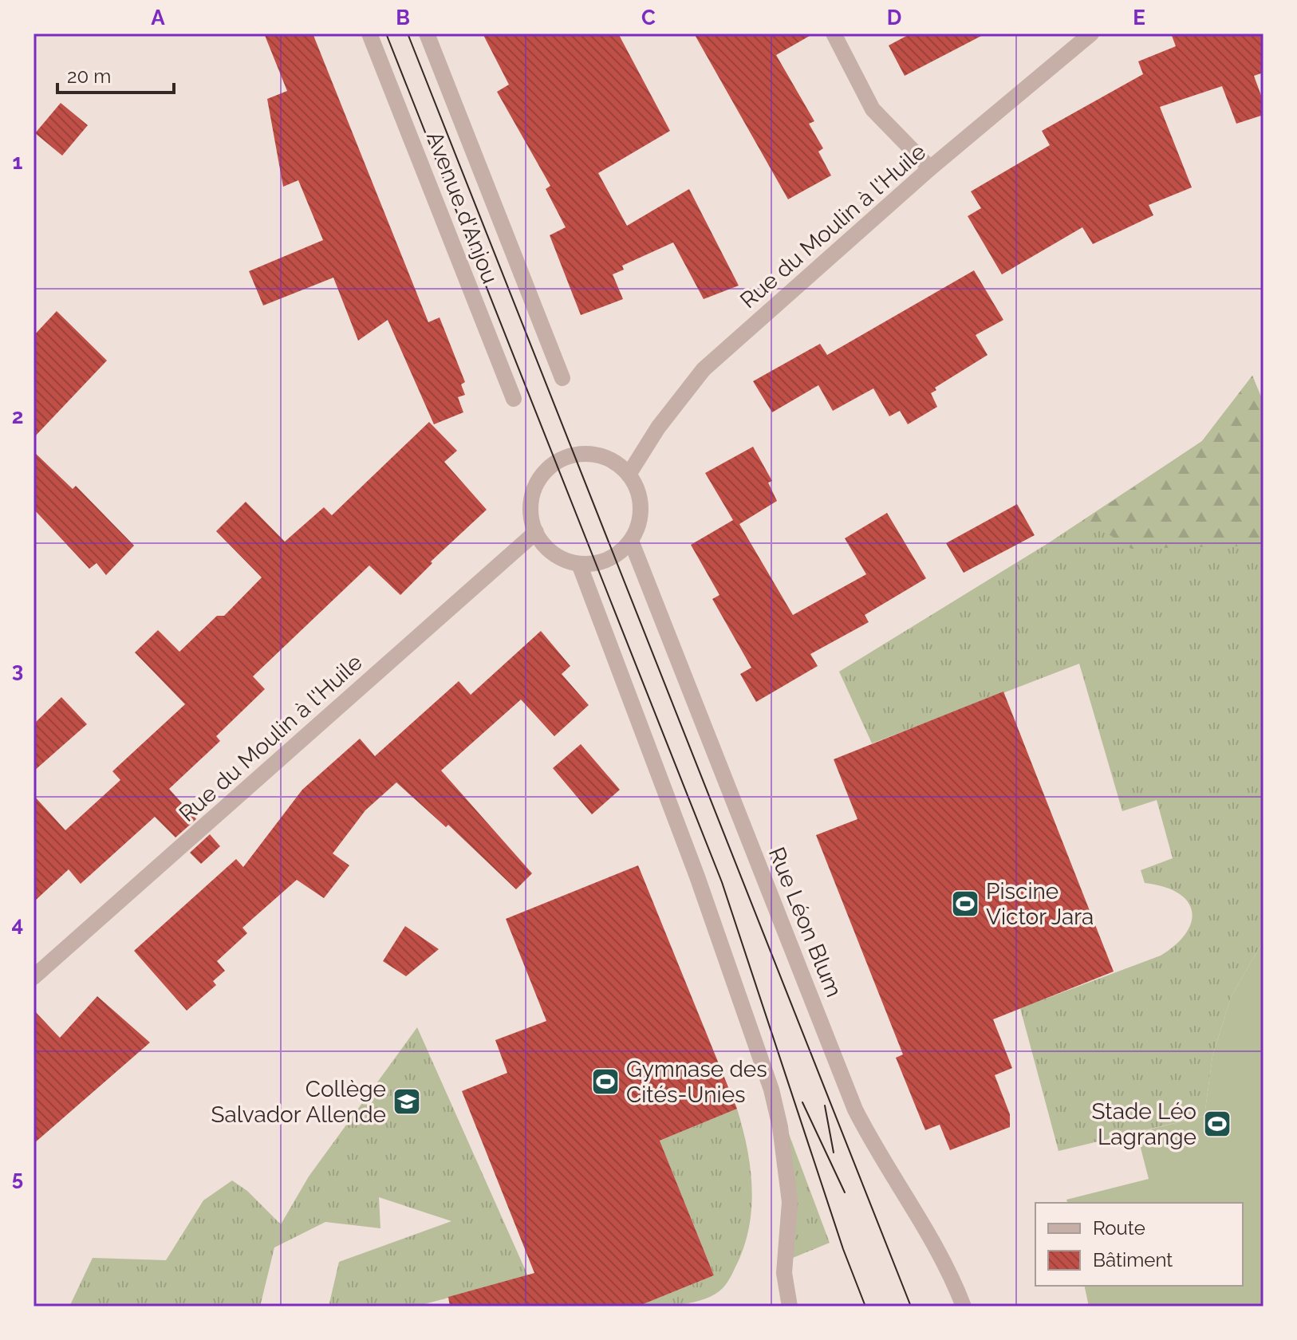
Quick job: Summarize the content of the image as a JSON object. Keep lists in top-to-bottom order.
{
  "streets": {
    "street": ["Avenue d'Anjou", "Rue du Moulin à l'Huile", "Rue Léon Blum"]
  },
  "crossings": [
    ["Rue du Moulin à l'Huile", "Rue Léon Blum"]
  ],
  "places": {
    "sports": ["Piscine Victor Jara", "Gymnase des Cités-Unies", "Stade Léo Lagrange"],
    "school or university": ["Collège Salvador Allende"]
  },
  "legend": ["Route", "Bâtiment"],
  "scale_bar": "20 m",
  "grid": {
    "columns": [
      "A",
      "B",
      "C",
      "D",
      "E"
    ],
    "rows": [
      "1",
      "2",
      "3",
      "4",
      "5"
    ]
  }
}
